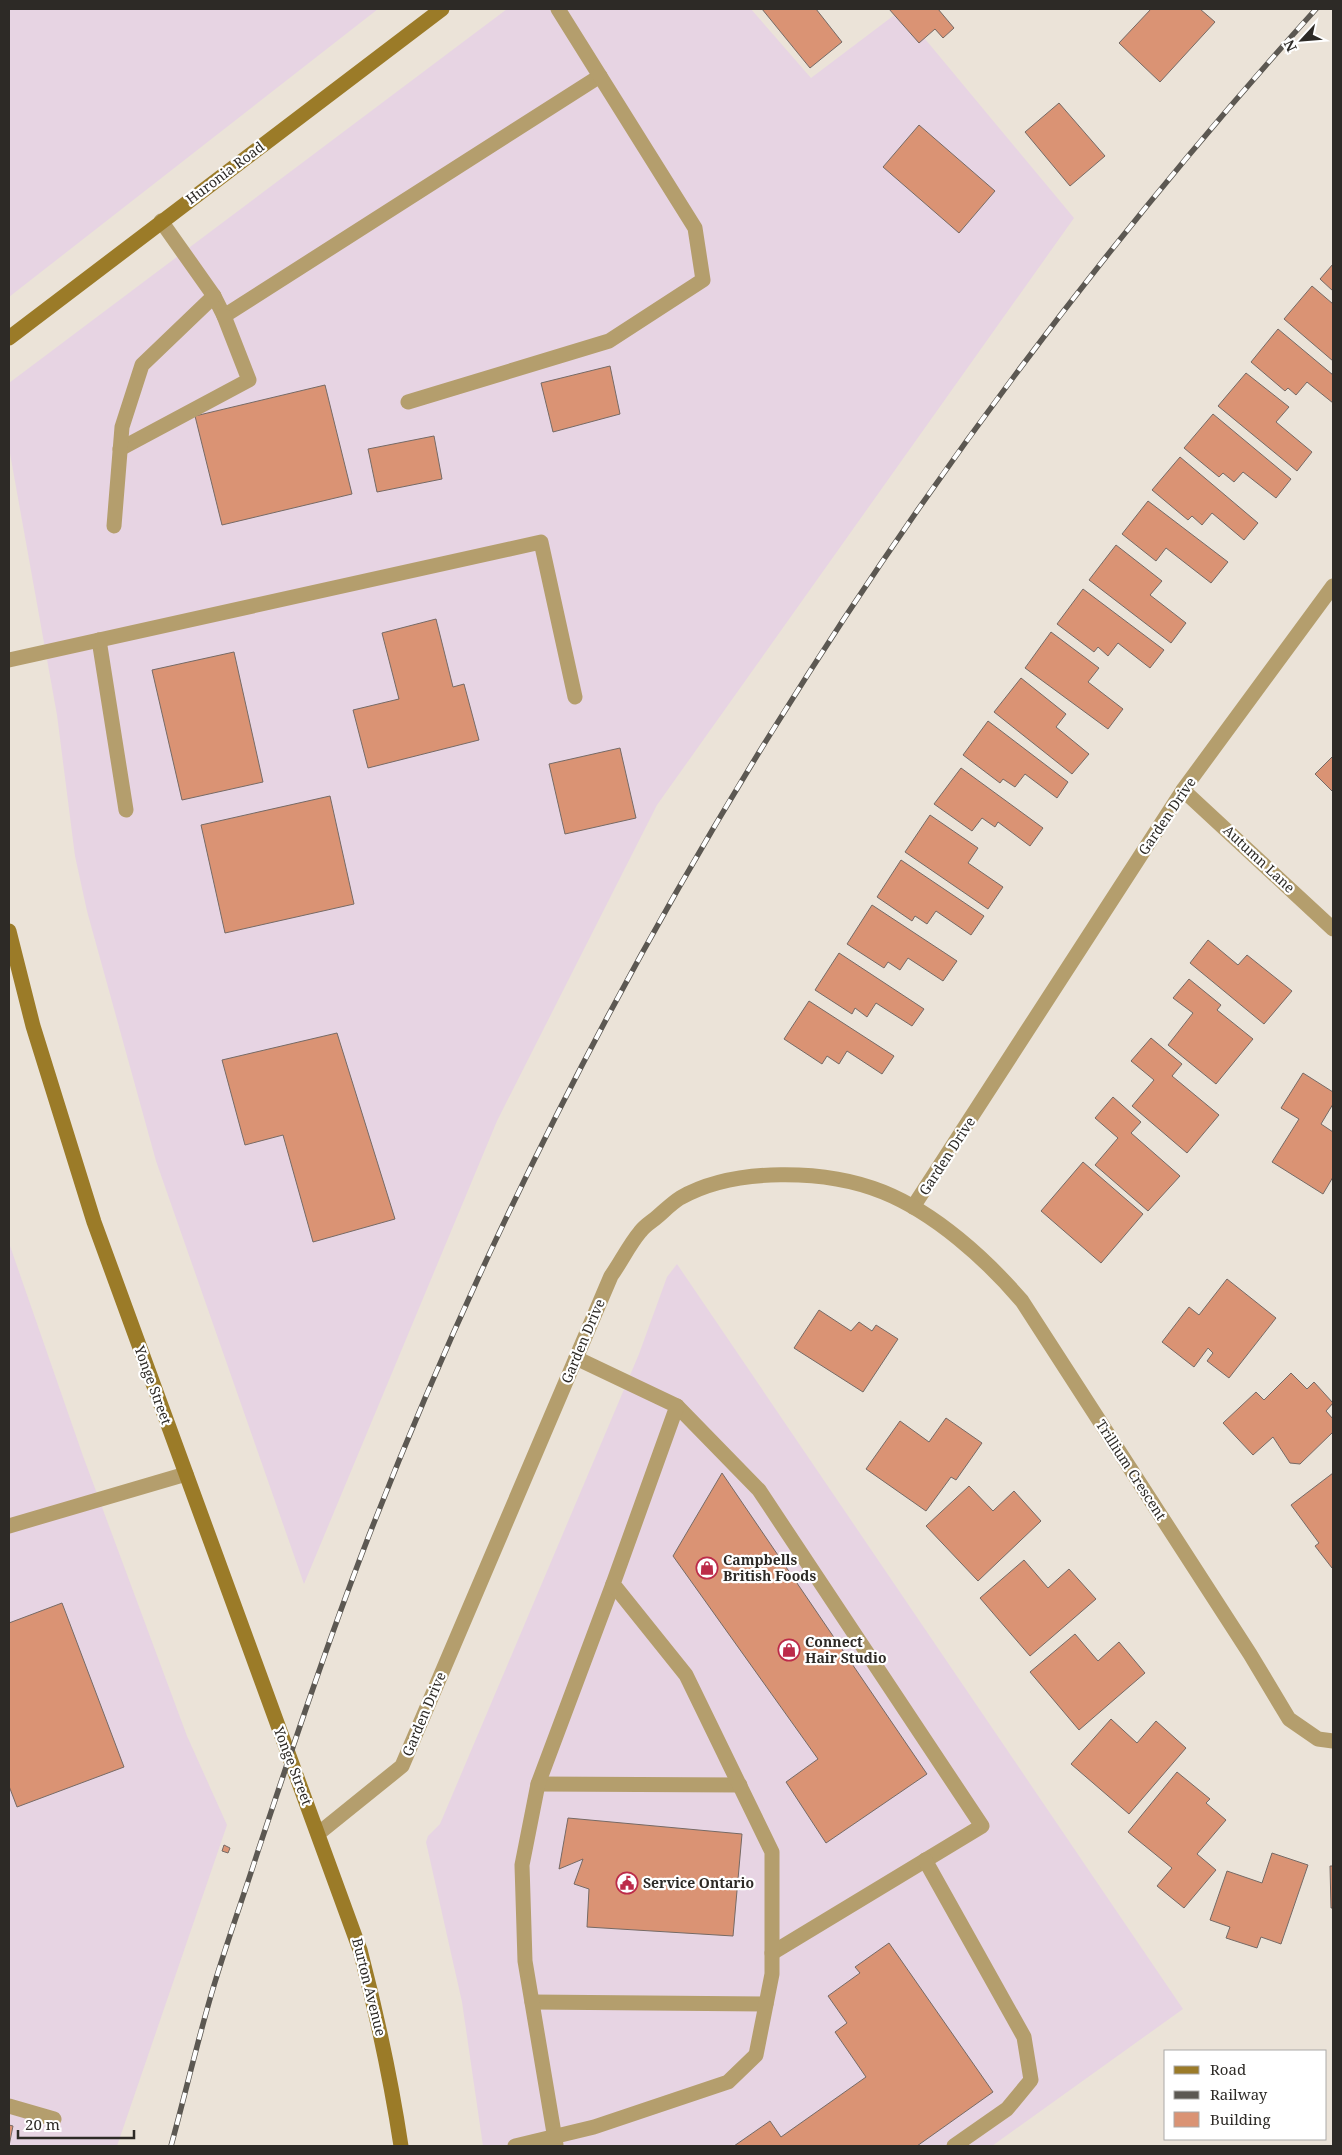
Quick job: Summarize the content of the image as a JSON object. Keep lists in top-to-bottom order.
{
  "streets": {
    "main road": ["Huronia Road", "Yonge Street", "Burton Avenue"],
    "street": ["Garden Drive", "Autumn Lane", "Trillium Crescent"]
  },
  "crossings": [
    ["Garden Drive", "Autumn Lane"],
    ["Garden Drive", "Yonge Street"],
    ["Garden Drive", "Trillium Crescent"],
    ["Garden Drive", "Burton Avenue"],
    ["Yonge Street", "Burton Avenue"]
  ],
  "places": {
    "shop": ["Campbells British Foods", "Connect Hair Studio"],
    "public building": ["Service Ontario"]
  },
  "legend": ["Road", "Railway", "Building"],
  "scale_bar": "20 m",
  "north": "bottom left"
}
